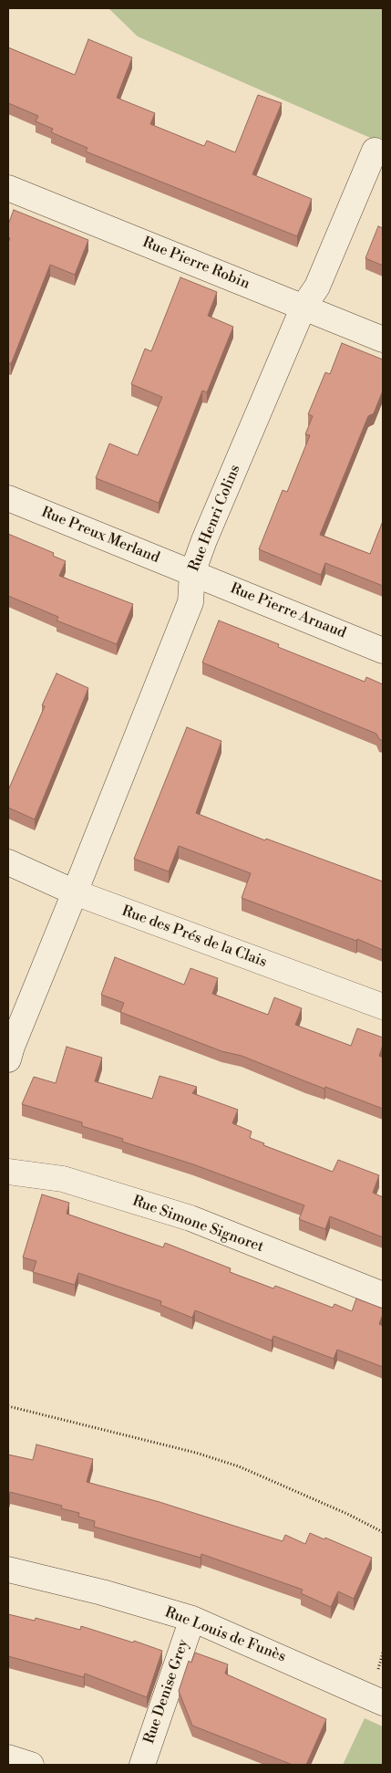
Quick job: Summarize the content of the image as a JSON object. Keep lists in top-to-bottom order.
{
  "streets": {
    "street": [
      "Rue Pierre Robin",
      "Rue Henri Colins",
      "Rue Preux Merland",
      "Rue Pierre Arnaud",
      "Rue des Prés de la Clais",
      "Rue Simone Signoret",
      "Rue Louis de Funès",
      "Rue Denise Grey"
    ]
  },
  "crossings": [
    ["Rue Pierre Robin", "Rue Henri Colins"],
    ["Rue Henri Colins", "Rue Preux Merland"],
    ["Rue Henri Colins", "Rue Pierre Arnaud"],
    ["Rue Henri Colins", "Rue des Prés de la Clais"],
    ["Rue Preux Merland", "Rue Pierre Arnaud"],
    ["Rue Louis de Funès", "Rue Denise Grey"]
  ]
}
